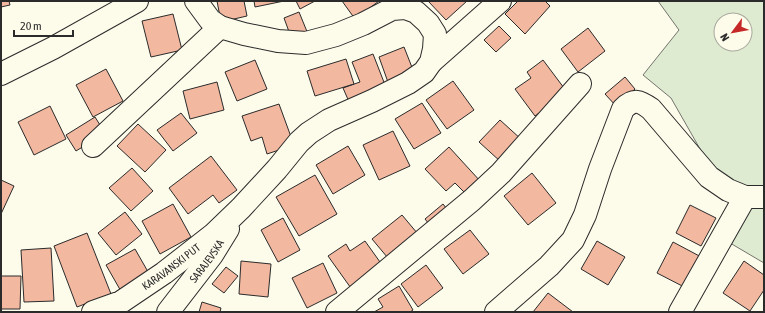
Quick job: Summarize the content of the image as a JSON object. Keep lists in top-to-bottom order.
{
  "streets": {
    "street": ["SARAJEVSKA", "KARAVANSKI PUT"]
  },
  "crossings": [
    ["SARAJEVSKA", "KARAVANSKI PUT"]
  ],
  "scale_bar": "20 m",
  "north": "bottom left"
}
